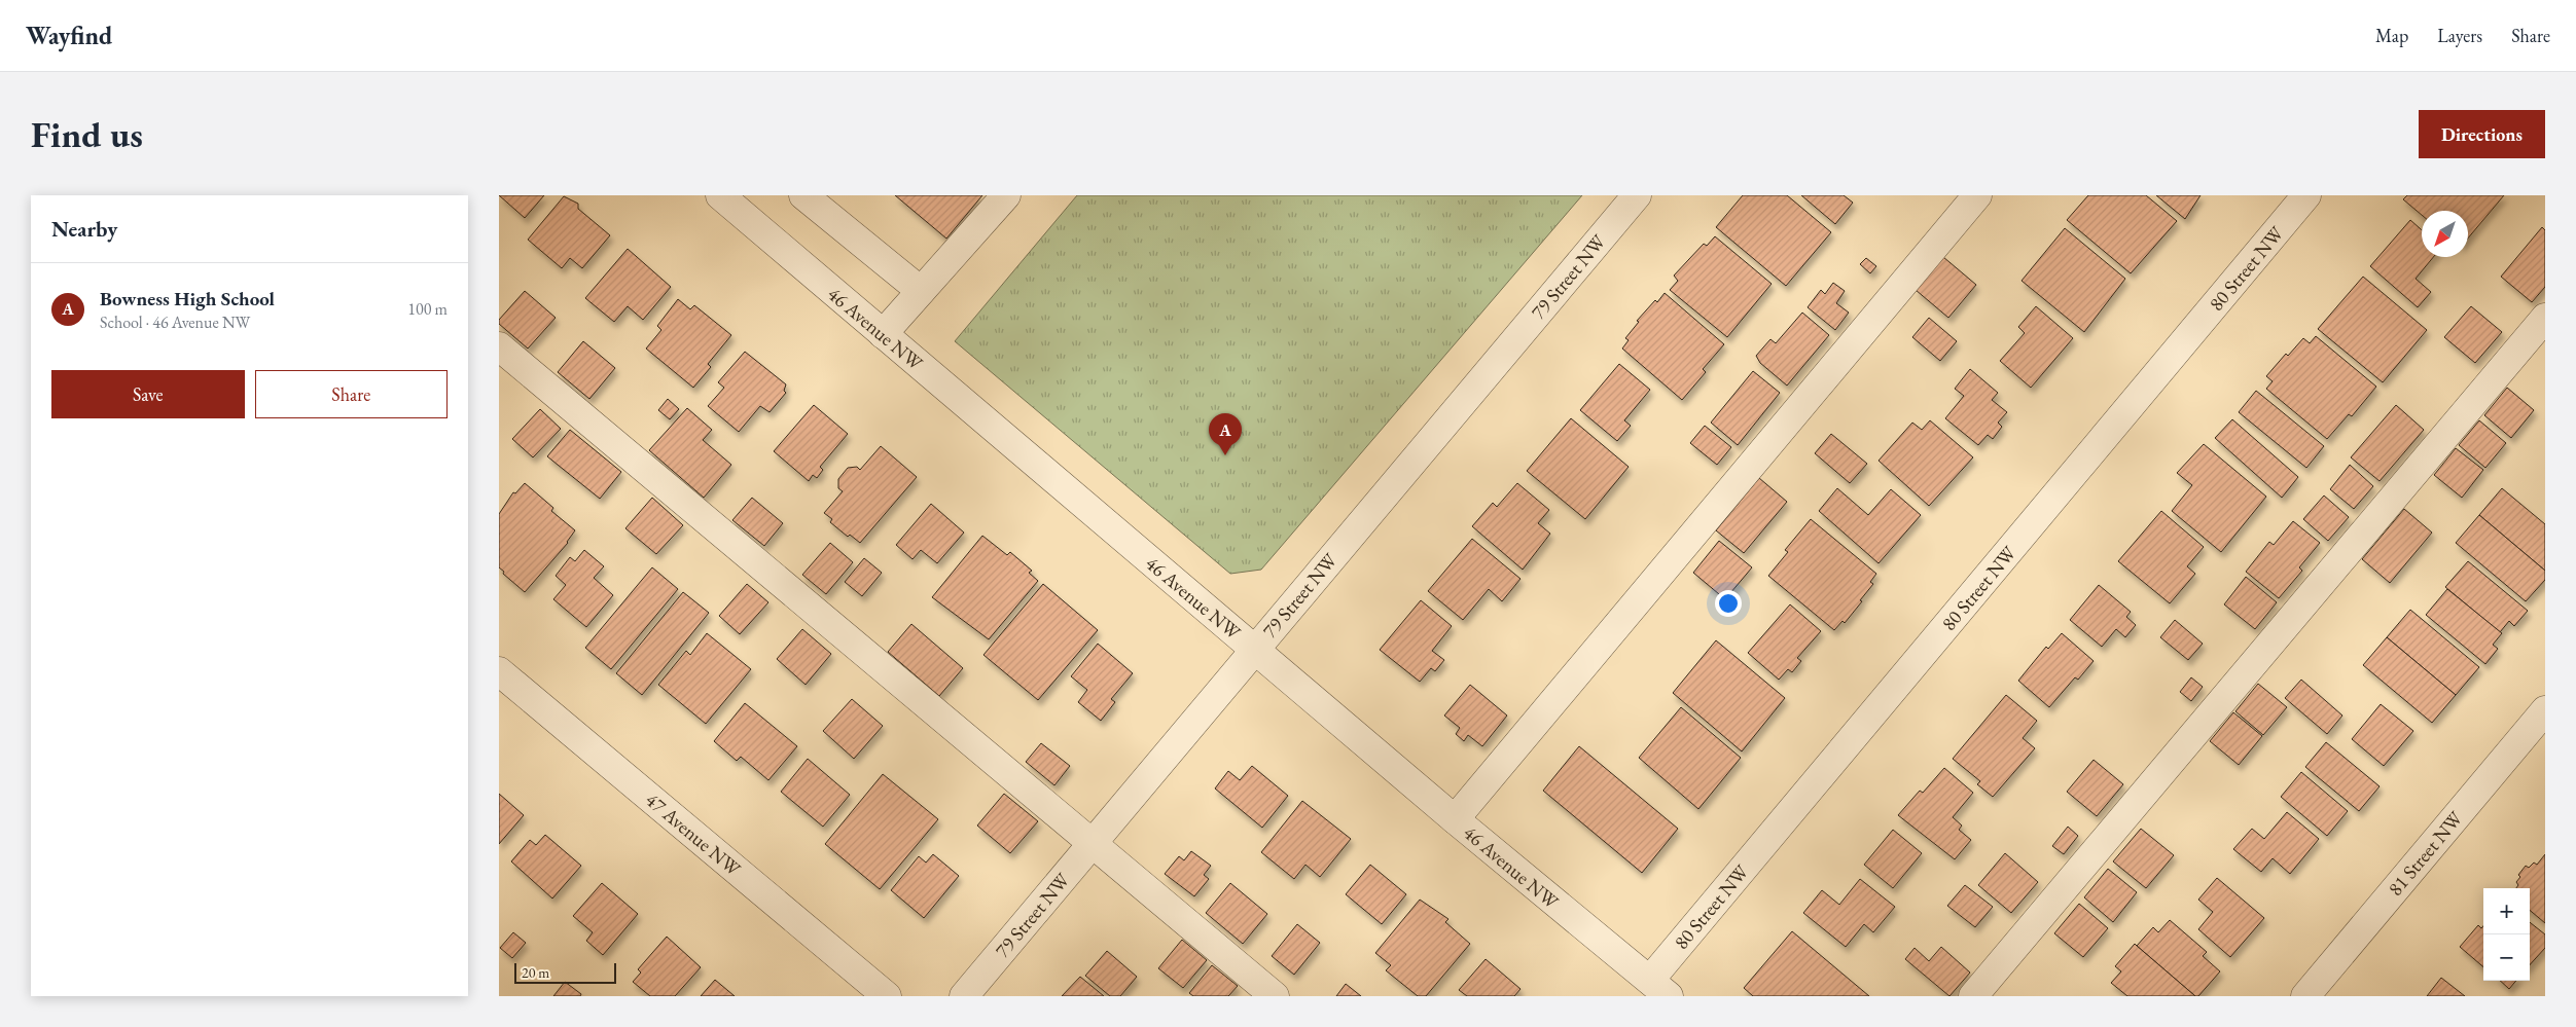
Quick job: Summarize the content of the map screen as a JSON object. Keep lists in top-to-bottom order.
{
  "streets": {
    "street": [
      "80 Street NW",
      "79 Street NW",
      "46 Avenue NW",
      "47 Avenue NW",
      "81 Street NW"
    ]
  },
  "crossings": [
    ["80 Street NW", "46 Avenue NW"],
    ["79 Street NW", "46 Avenue NW"]
  ],
  "scale_bar": "20 m",
  "north": "bottom left",
  "page": {
    "header": "Wayfind",
    "nav": ["Map", "Layers", "Share"],
    "buttons": [
      "Directions",
      ["Save", "Share"]
    ],
    "title": "Find us",
    "heading": "Nearby",
    "list": [
      {
        "mark": "A",
        "name": "Bowness High School",
        "note": "School · 46 Avenue NW",
        "value": "100 m"
      }
    ],
    "pins": "A",
    "map_buttons": ["+", "−"],
    "scale": "20 m"
  }
}
